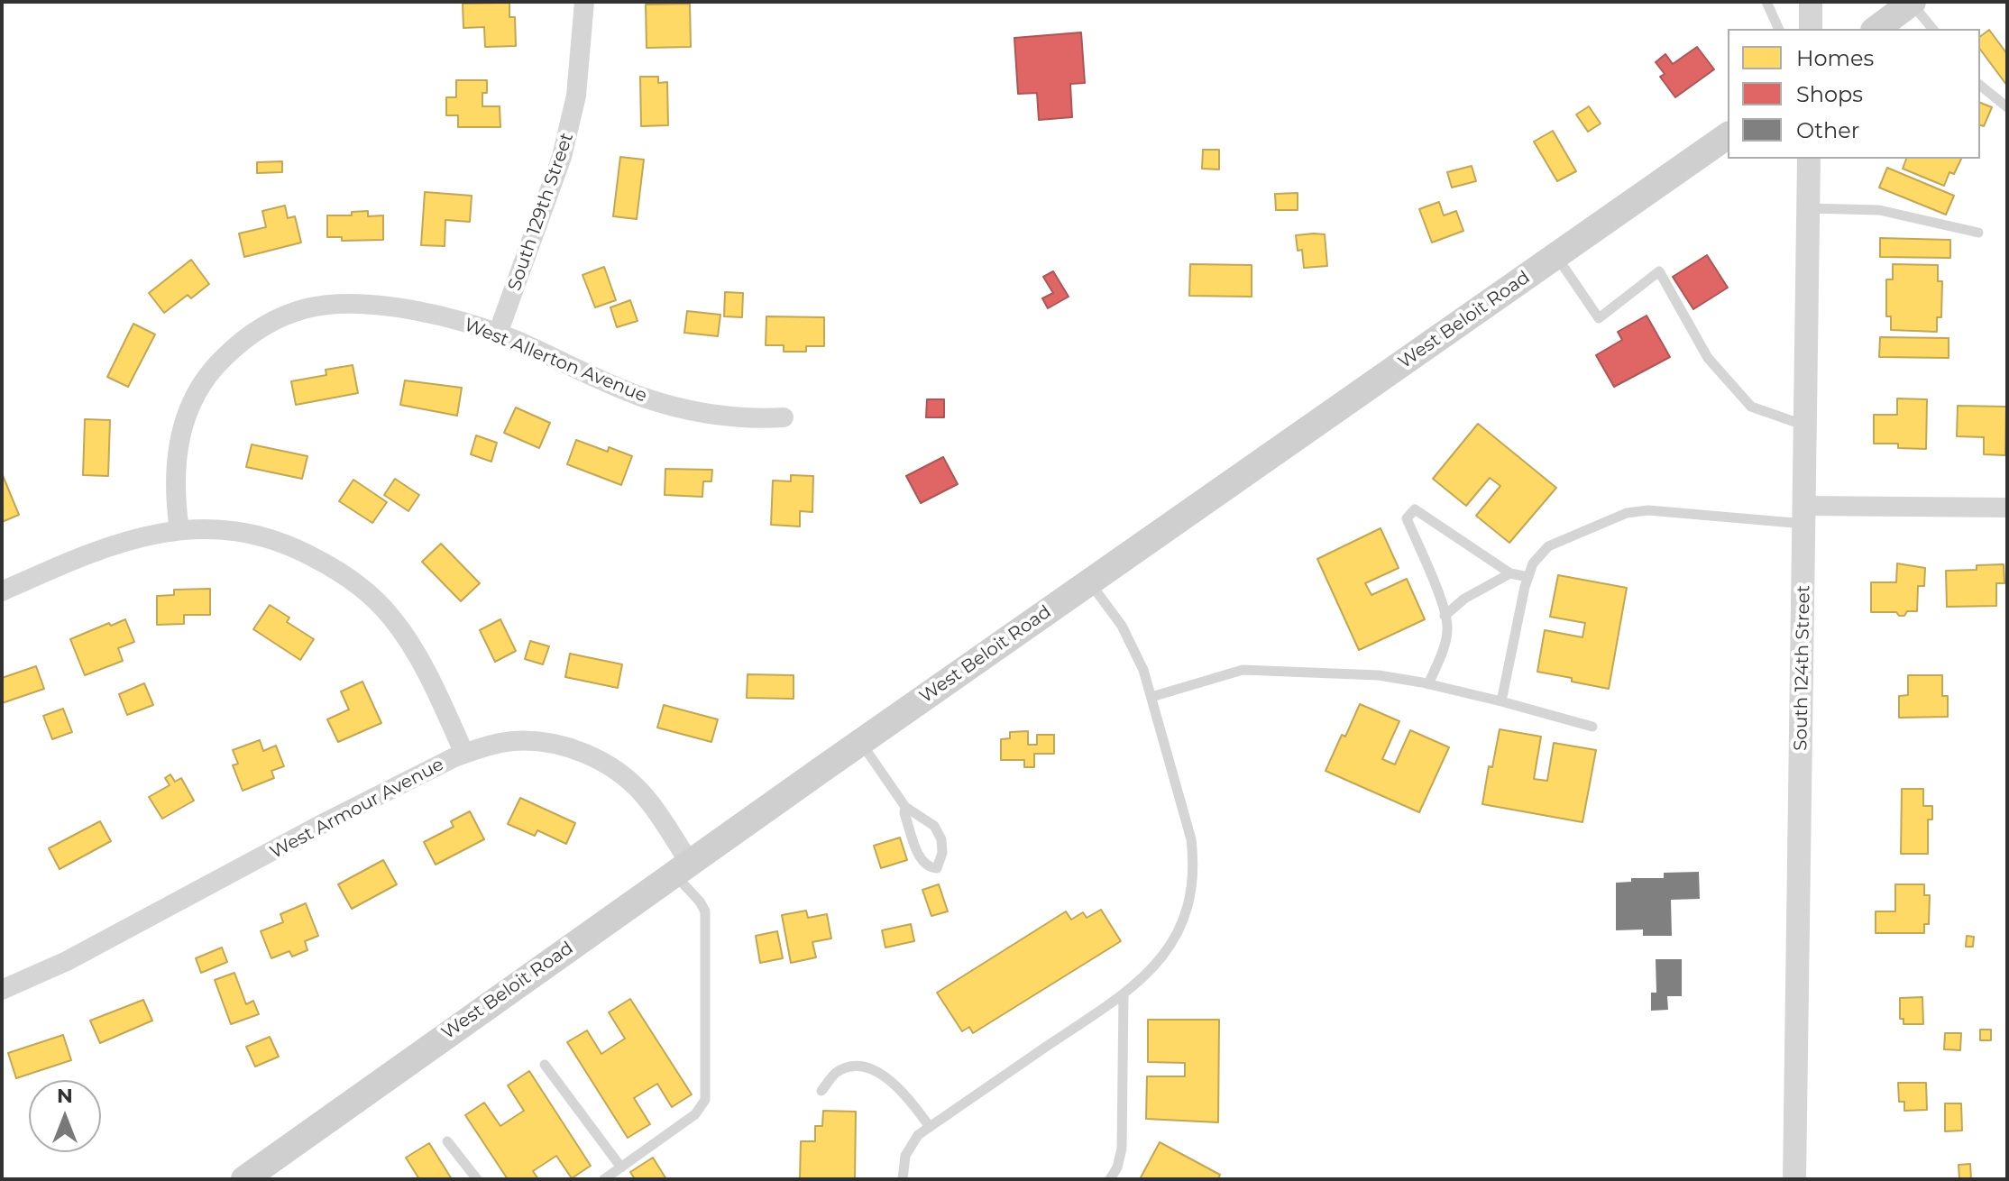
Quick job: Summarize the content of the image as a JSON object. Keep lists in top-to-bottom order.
{
  "streets": {
    "main road": ["West Beloit Road"],
    "street": [
      "South 129th Street",
      "West Allerton Avenue",
      "South 124th Street",
      "West Armour Avenue"
    ]
  },
  "crossings": [
    ["South 129th Street", "West Allerton Avenue"],
    ["West Beloit Road", "West Armour Avenue"]
  ],
  "legend": ["Homes", "Shops", "Other"],
  "north": "top"
}
